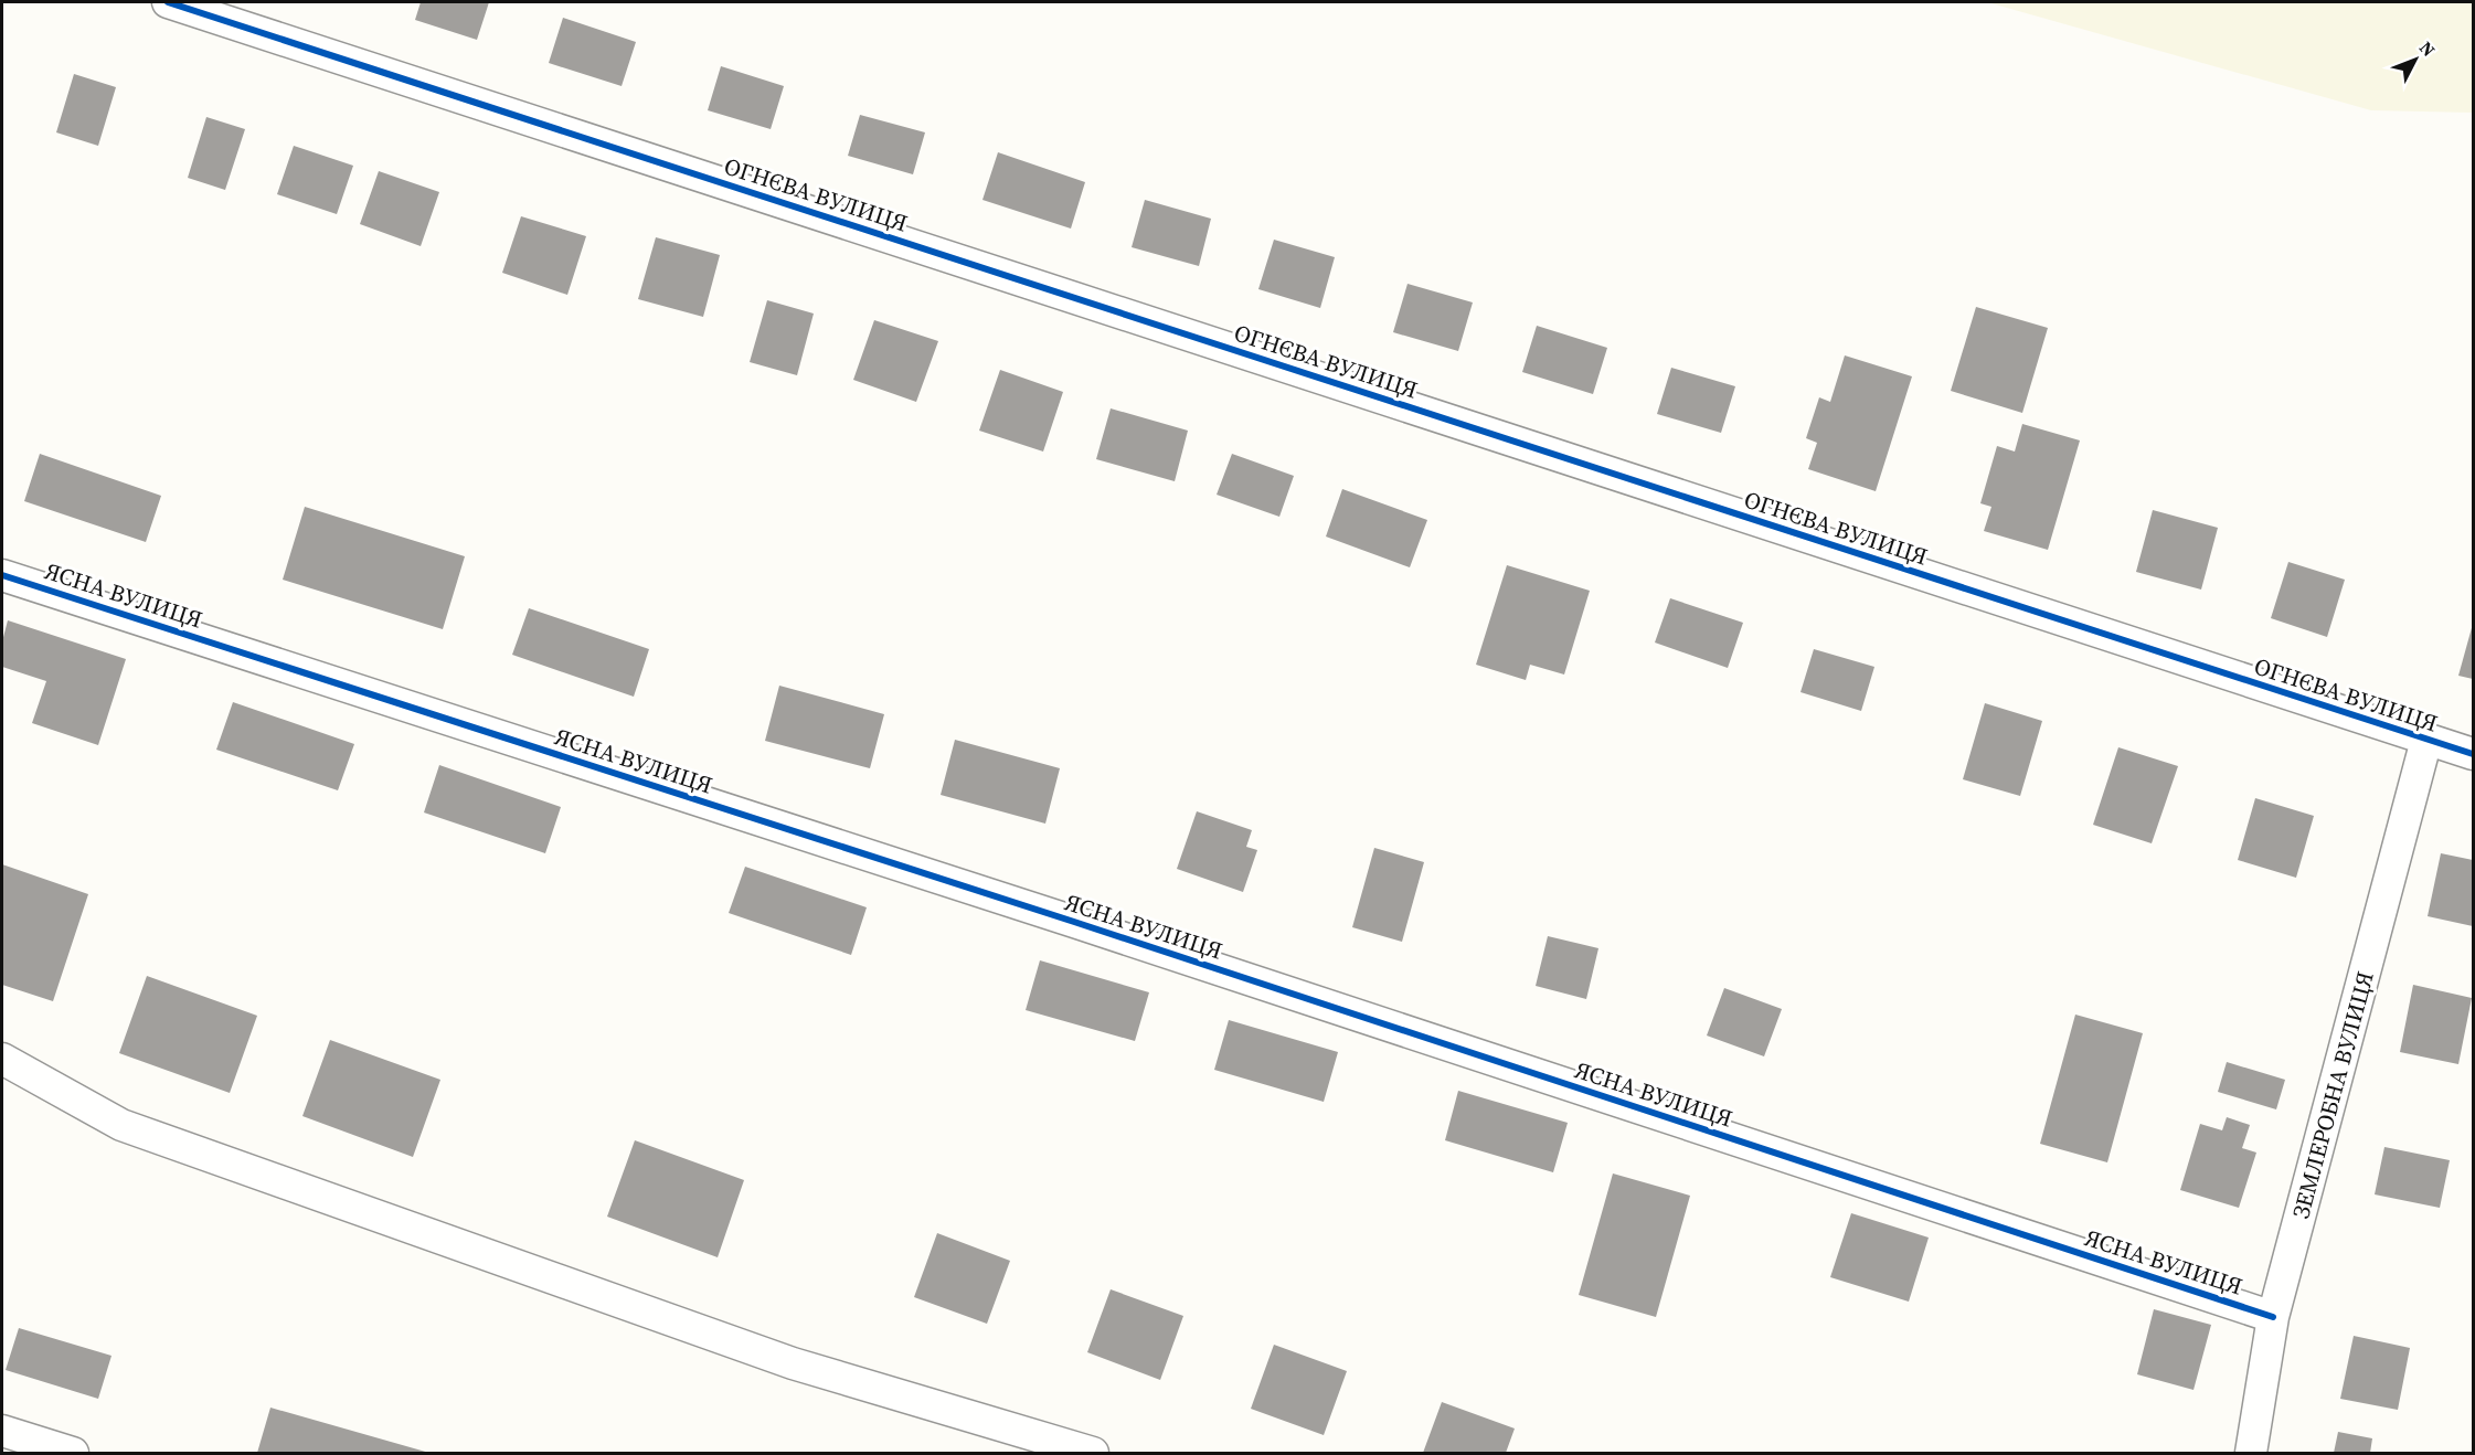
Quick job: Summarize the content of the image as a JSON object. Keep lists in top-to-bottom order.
{
  "streets": {
    "street": ["ОГНЄВА ВУЛИЦЯ", "ЯСНА ВУЛИЦЯ", "ЗЕМЛЕРОБНА ВУЛИЦЯ"]
  },
  "crossings": [
    ["ОГНЄВА ВУЛИЦЯ", "ЗЕМЛЕРОБНА ВУЛИЦЯ"],
    ["ЯСНА ВУЛИЦЯ", "ЗЕМЛЕРОБНА ВУЛИЦЯ"]
  ],
  "north": "top right"
}
